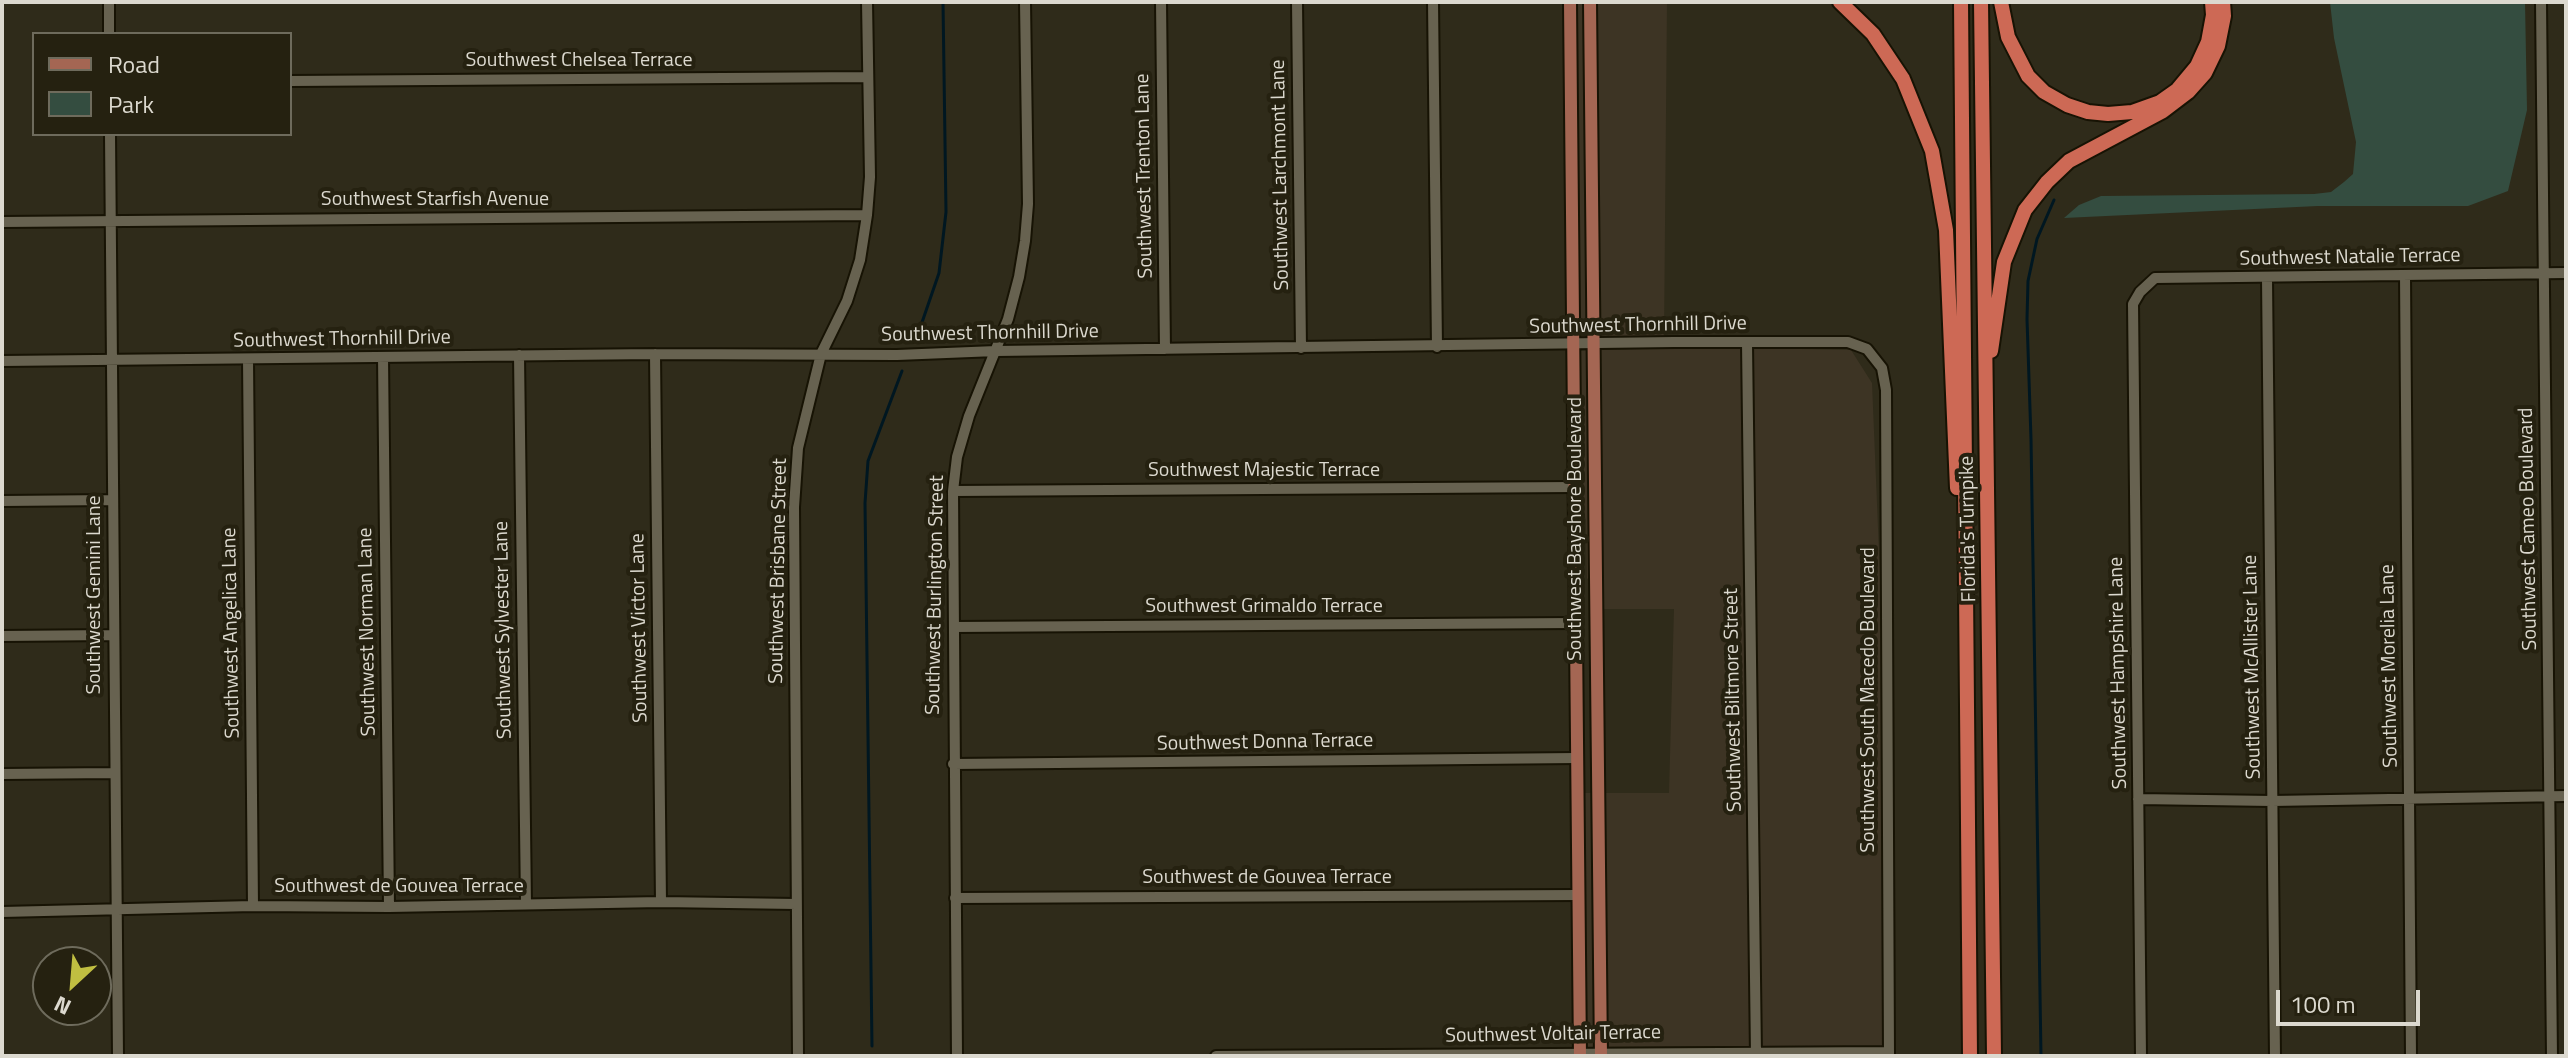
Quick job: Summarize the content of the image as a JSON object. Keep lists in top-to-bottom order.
{
  "streets": {
    "highway": ["Florida's Turnpike"],
    "main road": ["Southwest Bayshore Boulevard"],
    "street": [
      "Southwest Chelsea Terrace",
      "Southwest Larchmont Lane",
      "Southwest Trenton Lane",
      "Southwest Starfish Avenue",
      "Southwest Natalie Terrace",
      "Southwest Thornhill Drive",
      "Southwest Majestic Terrace",
      "Southwest Cameo Boulevard",
      "Southwest Brisbane Street",
      "Southwest Gemini Lane",
      "Southwest Burlington Street",
      "Southwest Grimaldo Terrace",
      "Southwest Victor Lane",
      "Southwest Sylvester Lane",
      "Southwest Norman Lane",
      "Southwest Angelica Lane",
      "Southwest Morelia Lane",
      "Southwest McAllister Lane",
      "Southwest Hampshire Lane",
      "Southwest Biltmore Street",
      "Southwest South Macedo Boulevard",
      "Southwest Donna Terrace",
      "Southwest de Gouvea Terrace",
      "Southwest Voltair Terrace"
    ]
  },
  "crossings": [
    ["Southwest Chelsea Terrace", "Southwest Brisbane Street"],
    ["Southwest Larchmont Lane", "Southwest Thornhill Drive"],
    ["Southwest Trenton Lane", "Southwest Thornhill Drive"],
    ["Southwest Starfish Avenue", "Southwest Brisbane Street"],
    ["Southwest Starfish Avenue", "Southwest Gemini Lane"],
    ["Southwest Natalie Terrace", "Southwest Cameo Boulevard"],
    ["Southwest Natalie Terrace", "Southwest Morelia Lane"],
    ["Southwest Natalie Terrace", "Southwest McAllister Lane"],
    ["Southwest Natalie Terrace", "Southwest Hampshire Lane"],
    ["Southwest Thornhill Drive", "Southwest Bayshore Boulevard"],
    ["Southwest Thornhill Drive", "Southwest Brisbane Street"],
    ["Southwest Thornhill Drive", "Southwest Gemini Lane"],
    ["Southwest Thornhill Drive", "Southwest Burlington Street"],
    ["Southwest Thornhill Drive", "Southwest Victor Lane"],
    ["Southwest Thornhill Drive", "Southwest Sylvester Lane"],
    ["Southwest Thornhill Drive", "Southwest Norman Lane"],
    ["Southwest Thornhill Drive", "Southwest Angelica Lane"],
    ["Southwest Thornhill Drive", "Southwest Biltmore Street"],
    ["Southwest Thornhill Drive", "Southwest South Macedo Boulevard"],
    ["Southwest Majestic Terrace", "Southwest Bayshore Boulevard"],
    ["Southwest Majestic Terrace", "Southwest Burlington Street"],
    ["Southwest Bayshore Boulevard", "Southwest Grimaldo Terrace"],
    ["Southwest Bayshore Boulevard", "Southwest Donna Terrace"],
    ["Southwest Bayshore Boulevard", "Southwest de Gouvea Terrace"],
    ["Southwest Bayshore Boulevard", "Southwest Voltair Terrace"],
    ["Southwest Brisbane Street", "Southwest de Gouvea Terrace"],
    ["Southwest Gemini Lane", "Southwest de Gouvea Terrace"],
    ["Southwest Burlington Street", "Southwest Grimaldo Terrace"],
    ["Southwest Burlington Street", "Southwest Donna Terrace"],
    ["Southwest Burlington Street", "Southwest de Gouvea Terrace"],
    ["Southwest Victor Lane", "Southwest de Gouvea Terrace"],
    ["Southwest Sylvester Lane", "Southwest de Gouvea Terrace"],
    ["Southwest Norman Lane", "Southwest de Gouvea Terrace"],
    ["Southwest Angelica Lane", "Southwest de Gouvea Terrace"],
    ["Southwest Biltmore Street", "Southwest Voltair Terrace"],
    ["Southwest South Macedo Boulevard", "Southwest Voltair Terrace"]
  ],
  "legend": ["Road", "Park"],
  "scale_bar": "100 m",
  "north": "bottom left"
}
